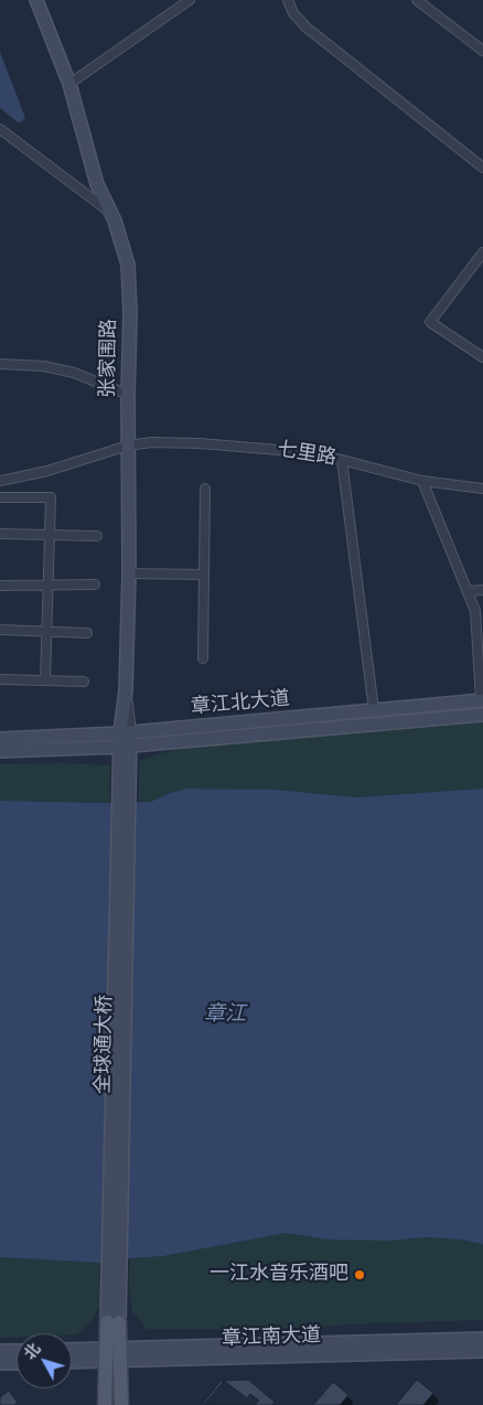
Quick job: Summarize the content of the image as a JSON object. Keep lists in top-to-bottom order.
{
  "streets": {
    "main road": [
      "张家围路",
      "章江北大道",
      "全球通大桥",
      "章江南大道"
    ],
    "street": ["七里路"]
  },
  "crossings": [
    ["张家围路", "七里路"],
    ["张家围路", "章江北大道"],
    ["张家围路", "全球通大桥"],
    ["章江北大道", "全球通大桥"]
  ],
  "water": ["章江"],
  "places": ["一江水音乐酒吧"],
  "north": "top left"
}
